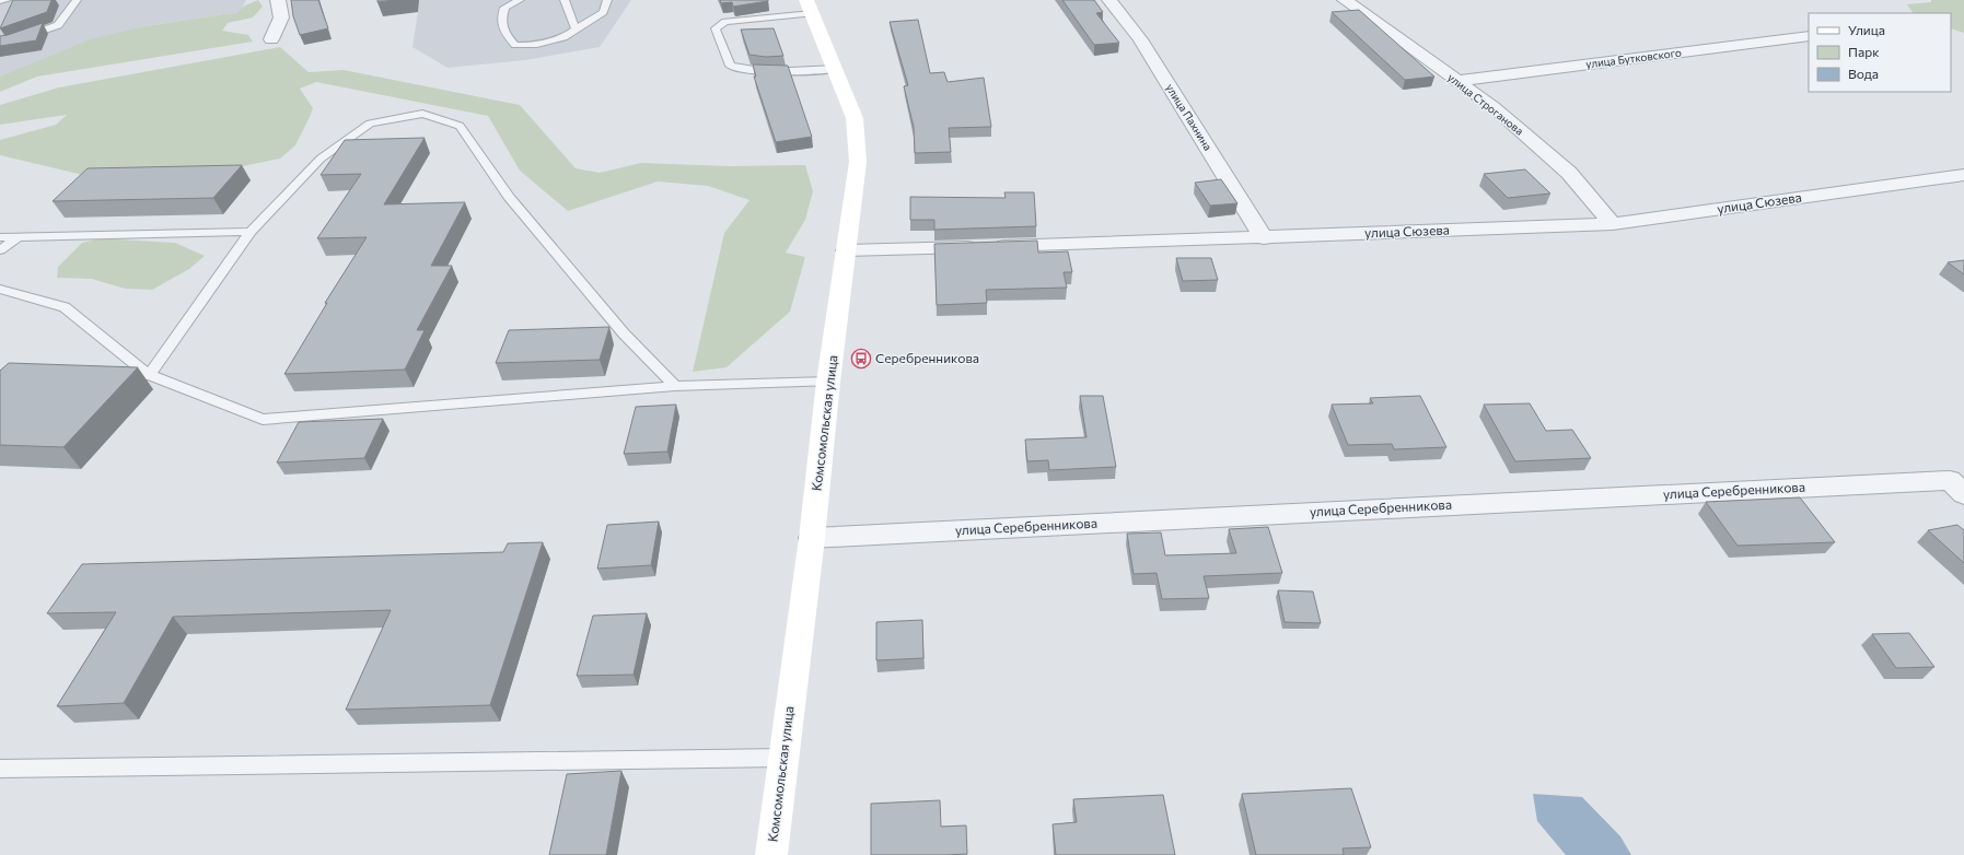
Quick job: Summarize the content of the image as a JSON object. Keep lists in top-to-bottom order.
{
  "streets": {
    "main road": ["Комсомольская улица"],
    "street": [
      "улица Бутковского",
      "улица Строганова",
      "улица Пахнина",
      "улица Сюзева",
      "улица Серебренникова"
    ]
  },
  "crossings": [
    ["улица Бутковского", "улица Строганова"],
    ["улица Строганова", "улица Сюзева"],
    ["улица Пахнина", "улица Сюзева"],
    ["улица Сюзева", "Комсомольская улица"],
    ["Комсомольская улица", "улица Серебренникова"]
  ],
  "places": {
    "bus stop": ["Серебренникова"]
  },
  "legend": ["Улица", "Парк", "Вода"]
}
